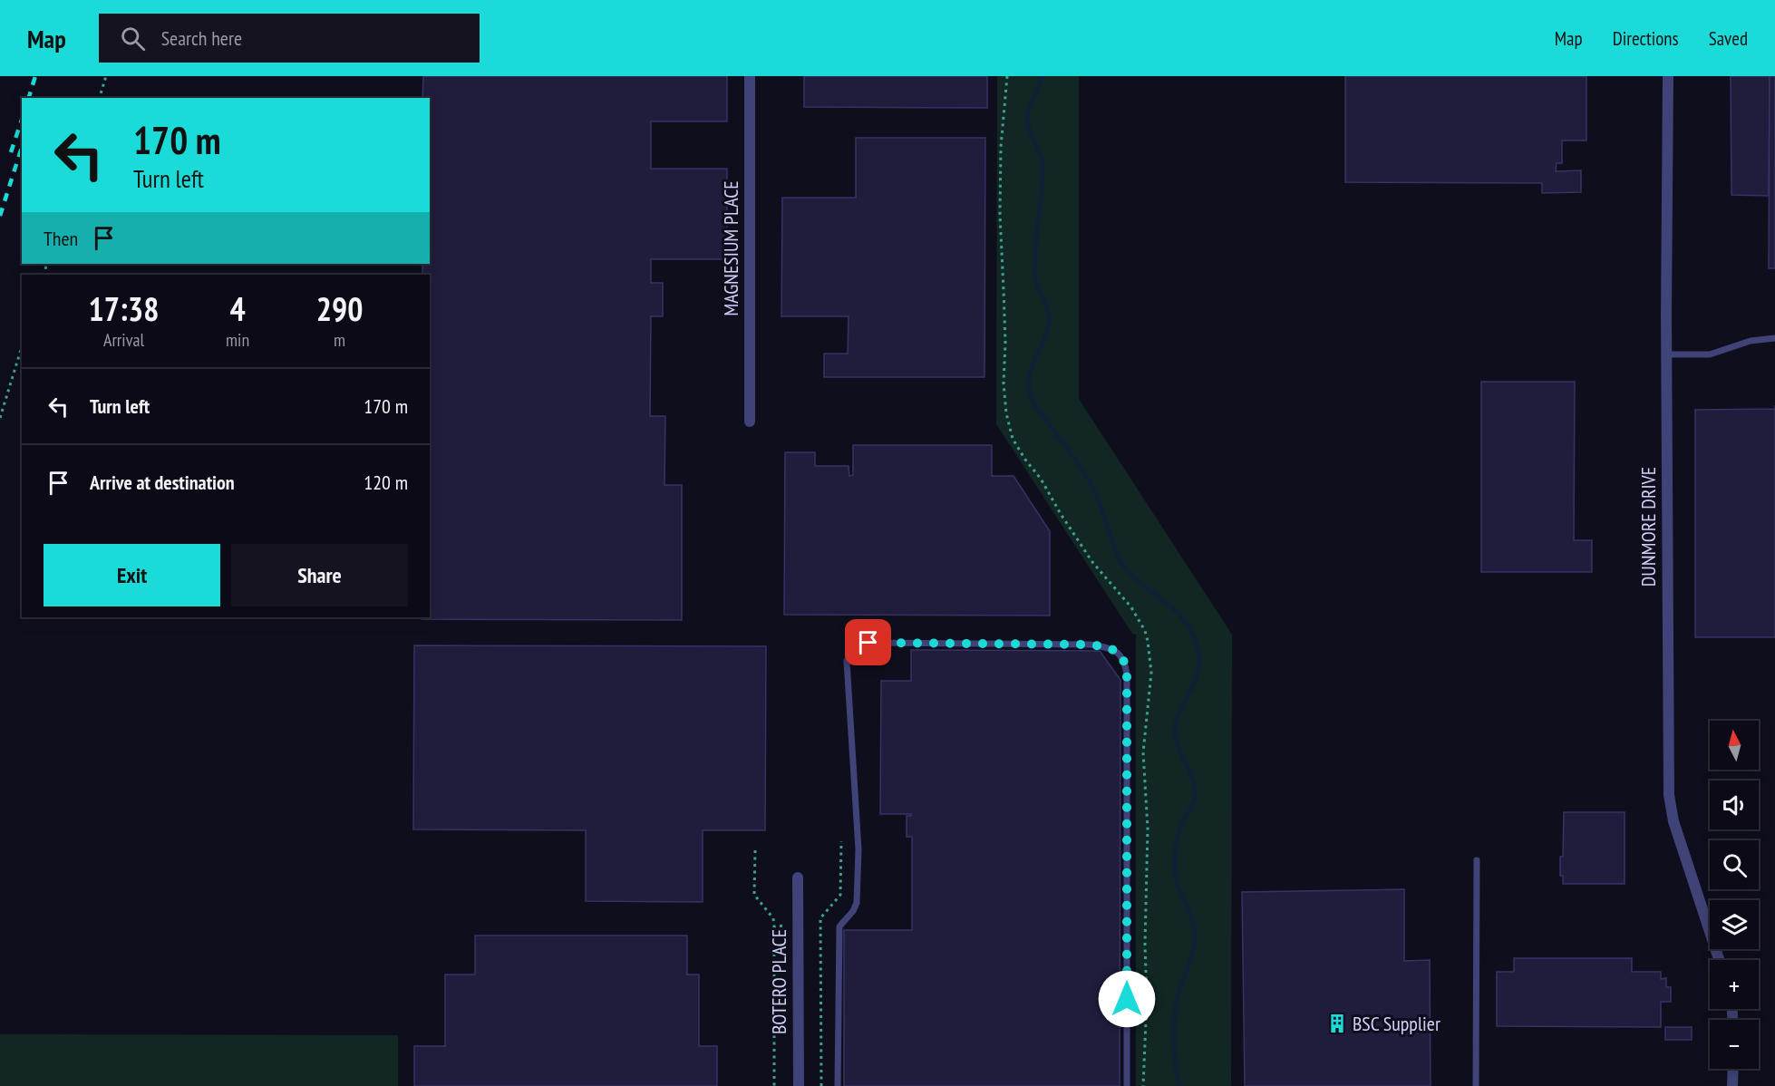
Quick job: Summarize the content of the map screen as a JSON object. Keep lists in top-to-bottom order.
{
  "streets": {
    "street": ["MAGNESIUM PLACE", "DUNMORE DRIVE", "BOTERO PLACE"]
  },
  "places": {
    "building": ["BSC Supplier"]
  },
  "north": "top",
  "page": {
    "header": "Map",
    "search": "Search here",
    "nav": ["Map", "Directions", "Saved"],
    "turn": ["170 m", "Turn left"],
    "then": "Then",
    "eta": [
      "17:38",
      "Arrival",
      "4",
      "min",
      "290",
      "m"
    ],
    "list": [
      {
        "name": "Turn left",
        "value": "170 m"
      },
      {
        "name": "Arrive at destination",
        "value": "120 m"
      }
    ],
    "buttons": ["Exit", "Share"],
    "map_buttons": ["+", "−"]
  }
}
